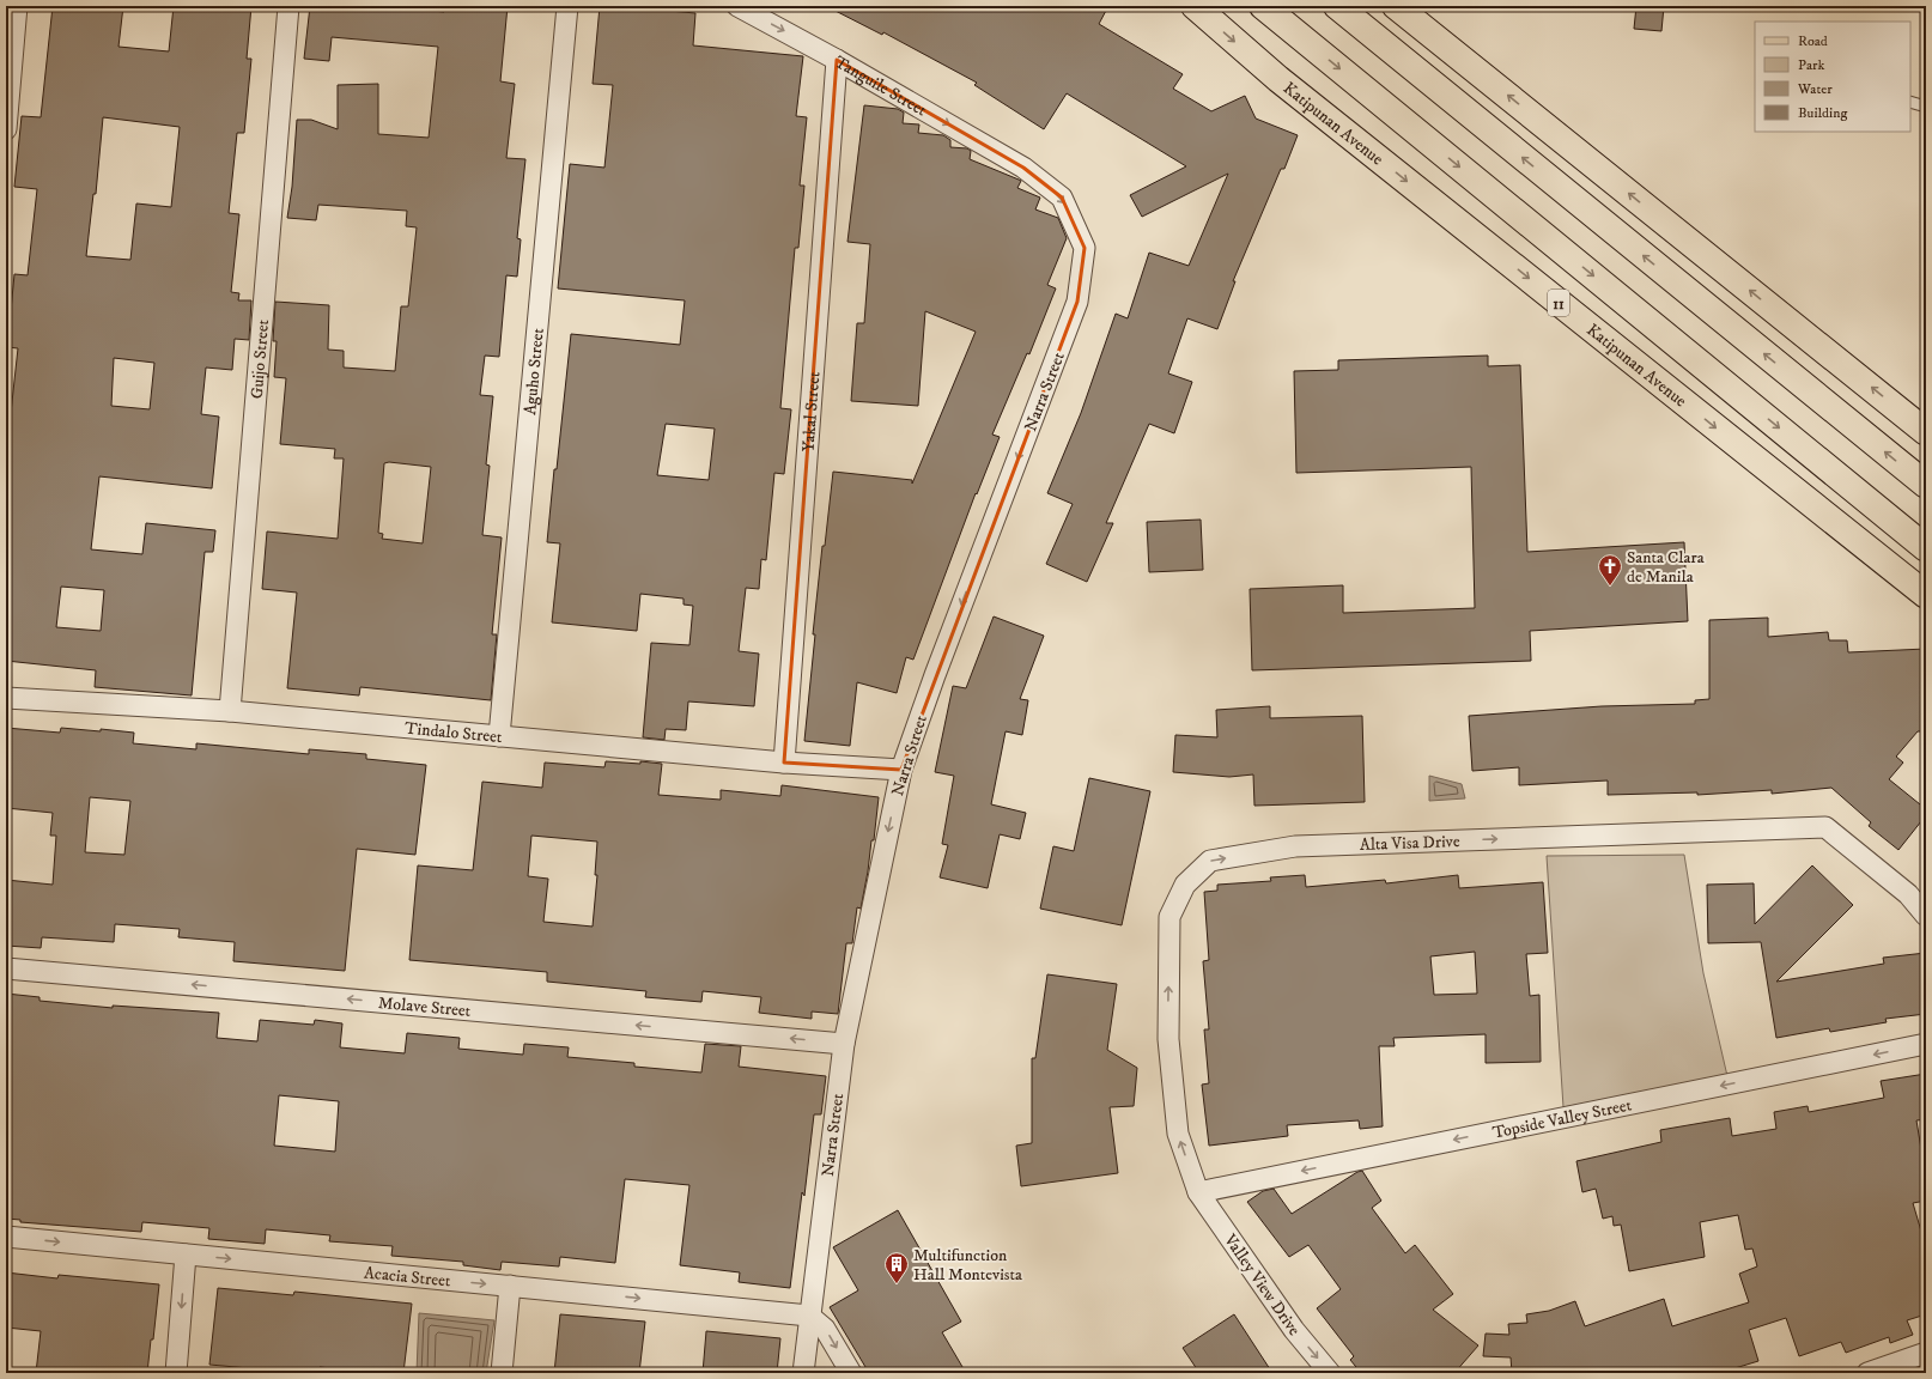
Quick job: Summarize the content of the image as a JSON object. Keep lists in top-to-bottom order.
{
  "streets": {
    "main road": ["Katipunan Avenue", "11"],
    "street": [
      "Tanguile Street",
      "Guijo Street",
      "Aguho Street",
      "Narra Street",
      "Yakal Street",
      "Tindalo Street",
      "Alta Visa Drive",
      "Molave Street",
      "Topside Valley Street",
      "Acacia Street",
      "Valley View Drive"
    ]
  },
  "crossings": [
    ["Tanguile Street", "Narra Street"],
    ["Tanguile Street", "Yakal Street"],
    ["Guijo Street", "Tindalo Street"],
    ["Aguho Street", "Tindalo Street"],
    ["Narra Street", "Tindalo Street"],
    ["Narra Street", "Molave Street"],
    ["Narra Street", "Acacia Street"],
    ["Yakal Street", "Tindalo Street"],
    ["Alta Visa Drive", "Topside Valley Street"],
    ["Alta Visa Drive", "Valley View Drive"],
    ["Topside Valley Street", "Valley View Drive"]
  ],
  "one_way": [
    "Tanguile Street",
    "Narra Street",
    "Molave Street",
    "Topside Valley Street",
    "Acacia Street",
    "Valley View Drive"
  ],
  "places": {
    "church": ["Santa Clara de Manila"],
    "building": ["Multifunction Hall Montevista"]
  },
  "legend": [
    "Road",
    "Park",
    "Water",
    "Building"
  ]
}
